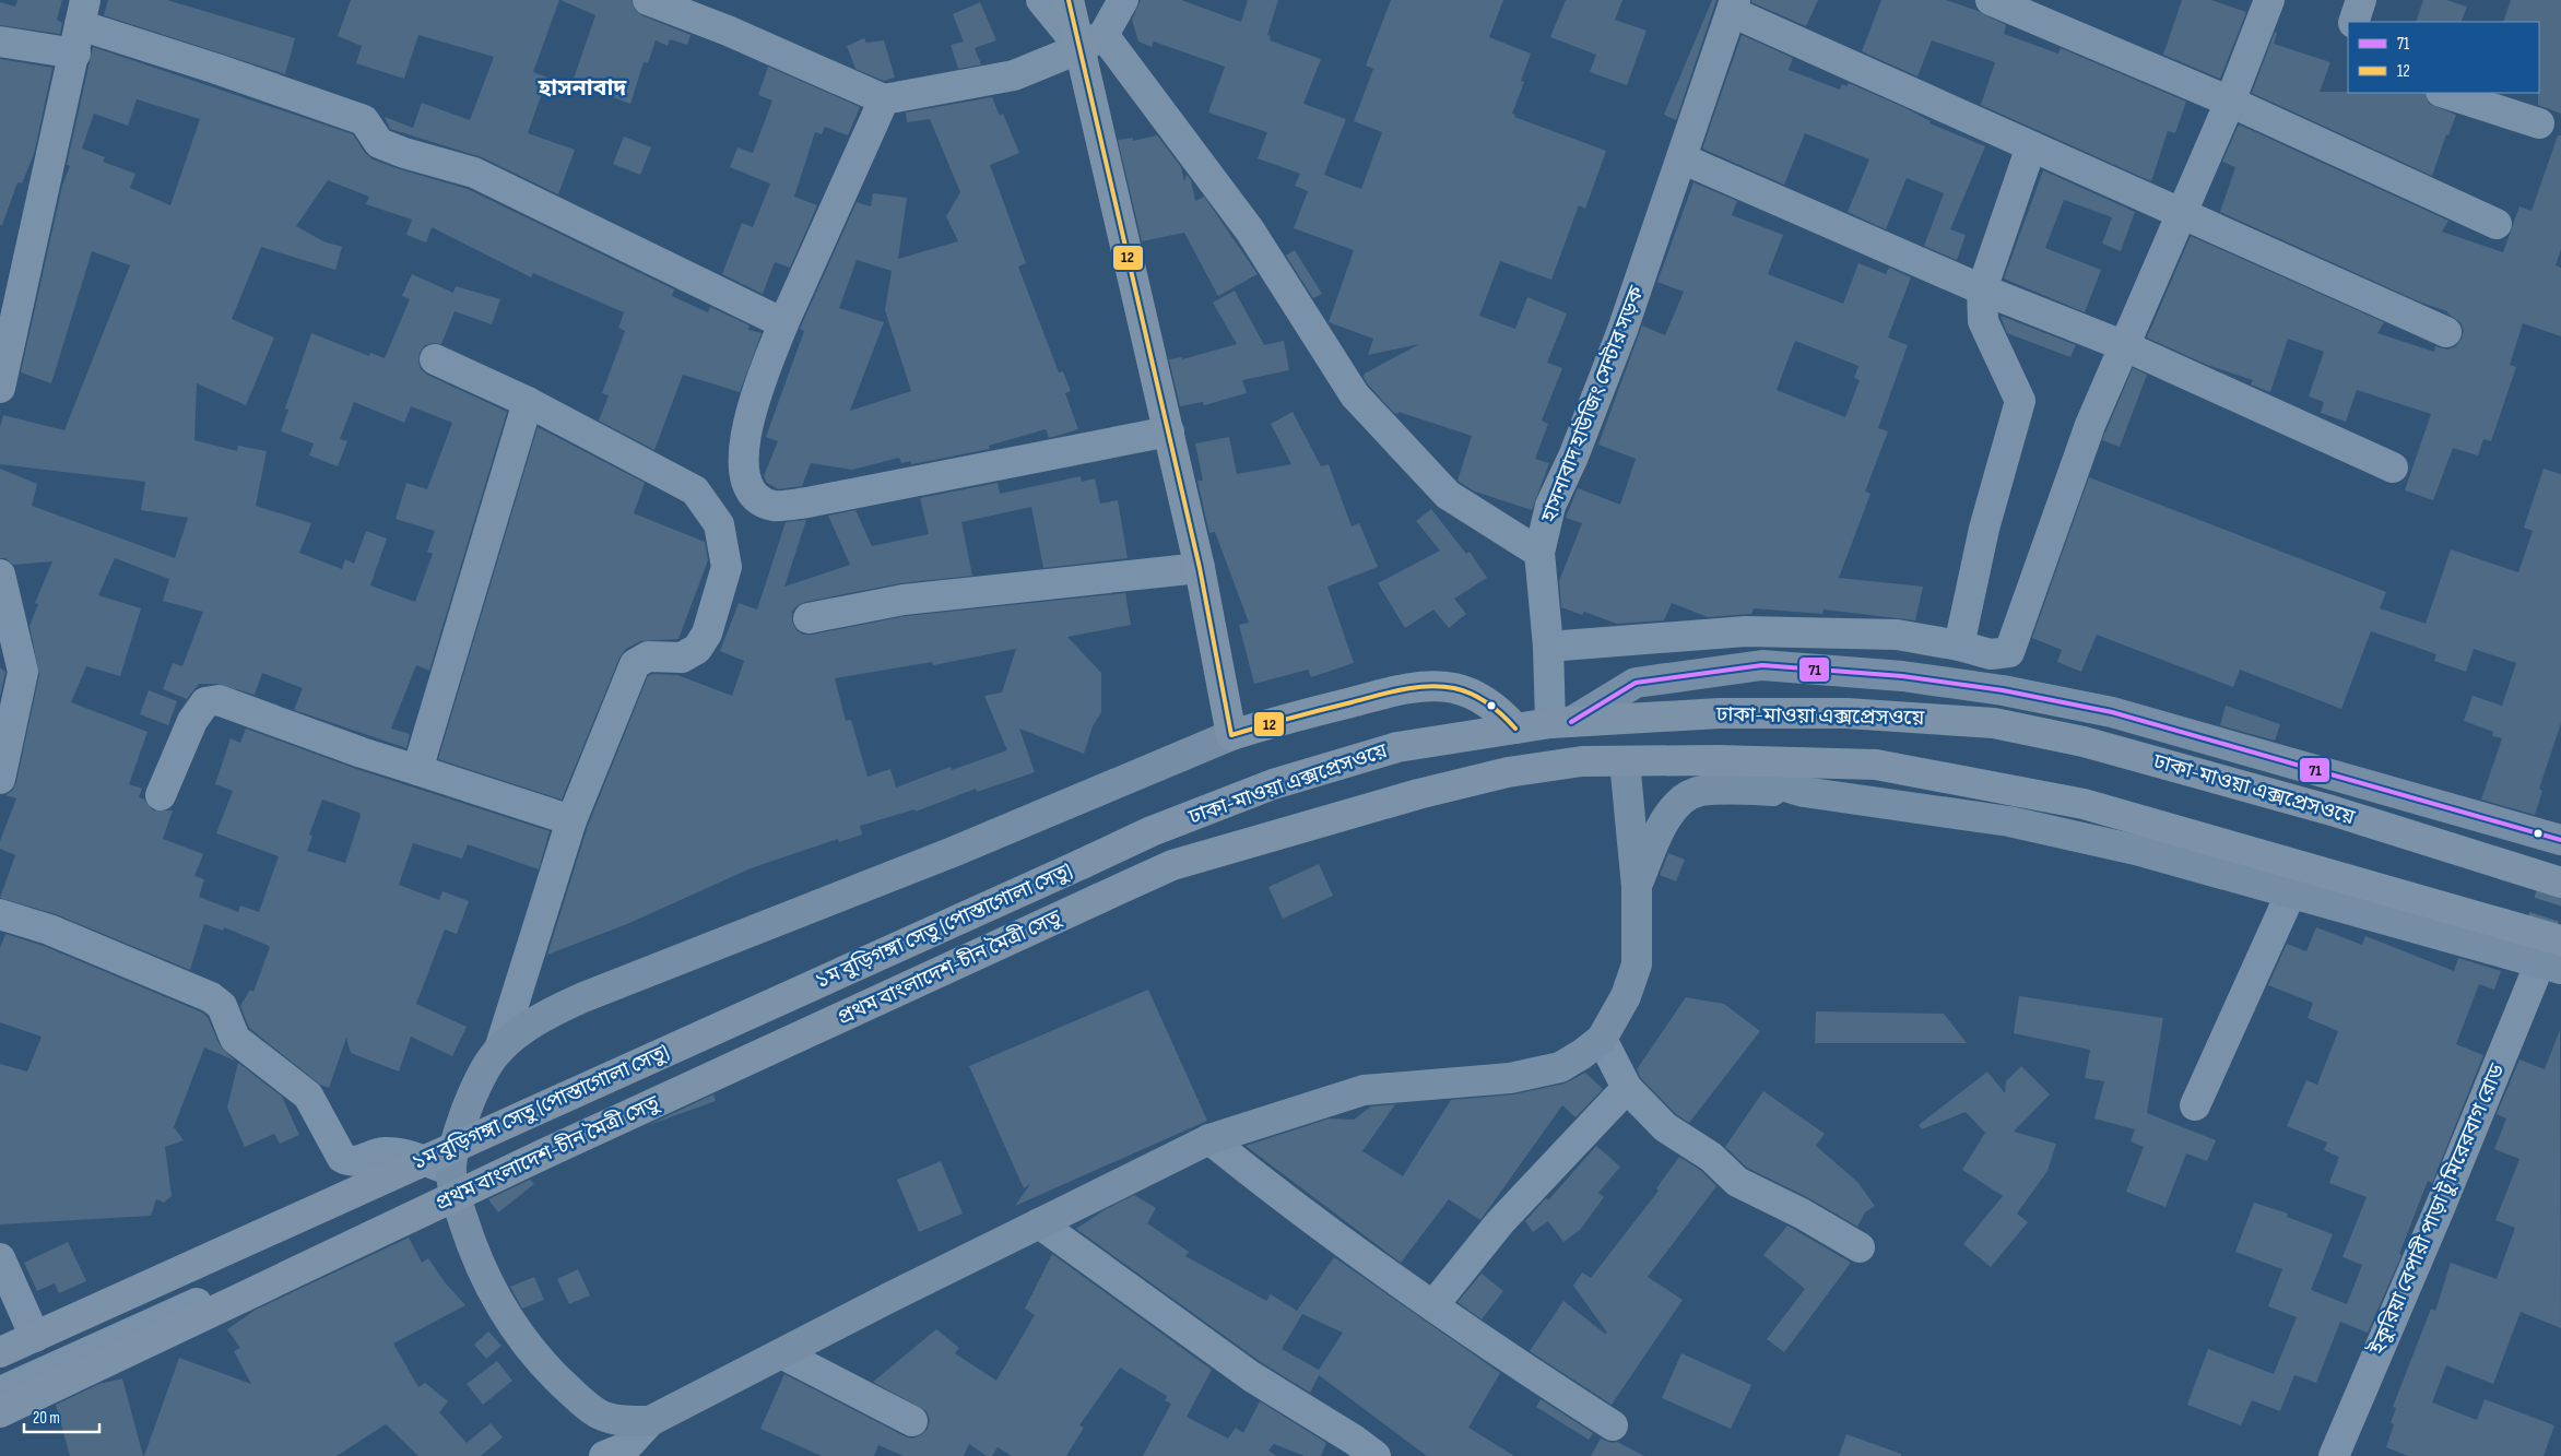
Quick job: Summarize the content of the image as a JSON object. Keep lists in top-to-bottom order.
{
  "streets": {
    "highway": ["ঢাকা-মাওয়া এক্সপ্রেসওয়ে", "১ম বুড়িগঙ্গা সেতু (পোস্তাগোলা সেতু)", "প্রথম বাংলাদেশ-চীন মৈত্রী সেতু"],
    "street": ["হাসনাবাদ হাউজিং সেন্টার সড়ক", "ইকুরিয়া বেপারী পাড়া টু মিরেরবাগ রোড"]
  },
  "crossings": [
    ["হাসনাবাদ হাউজিং সেন্টার সড়ক", "ঢাকা-মাওয়া এক্সপ্রেসওয়ে"],
    ["ঢাকা-মাওয়া এক্সপ্রেসওয়ে", "১ম বুড়িগঙ্গা সেতু (পোস্তাগোলা সেতু)"],
    ["ঢাকা-মাওয়া এক্সপ্রেসওয়ে", "প্রথম বাংলাদেশ-চীন মৈত্রী সেতু"],
    ["ঢাকা-মাওয়া এক্সপ্রেসওয়ে", "ইকুরিয়া বেপারী পাড়া টু মিরেরবাগ রোড"]
  ],
  "districts": ["হাসনাবাদ"],
  "lines": ["transit line 12", "transit line 71"],
  "legend": ["71", "12"],
  "scale_bar": "20 m"
}
